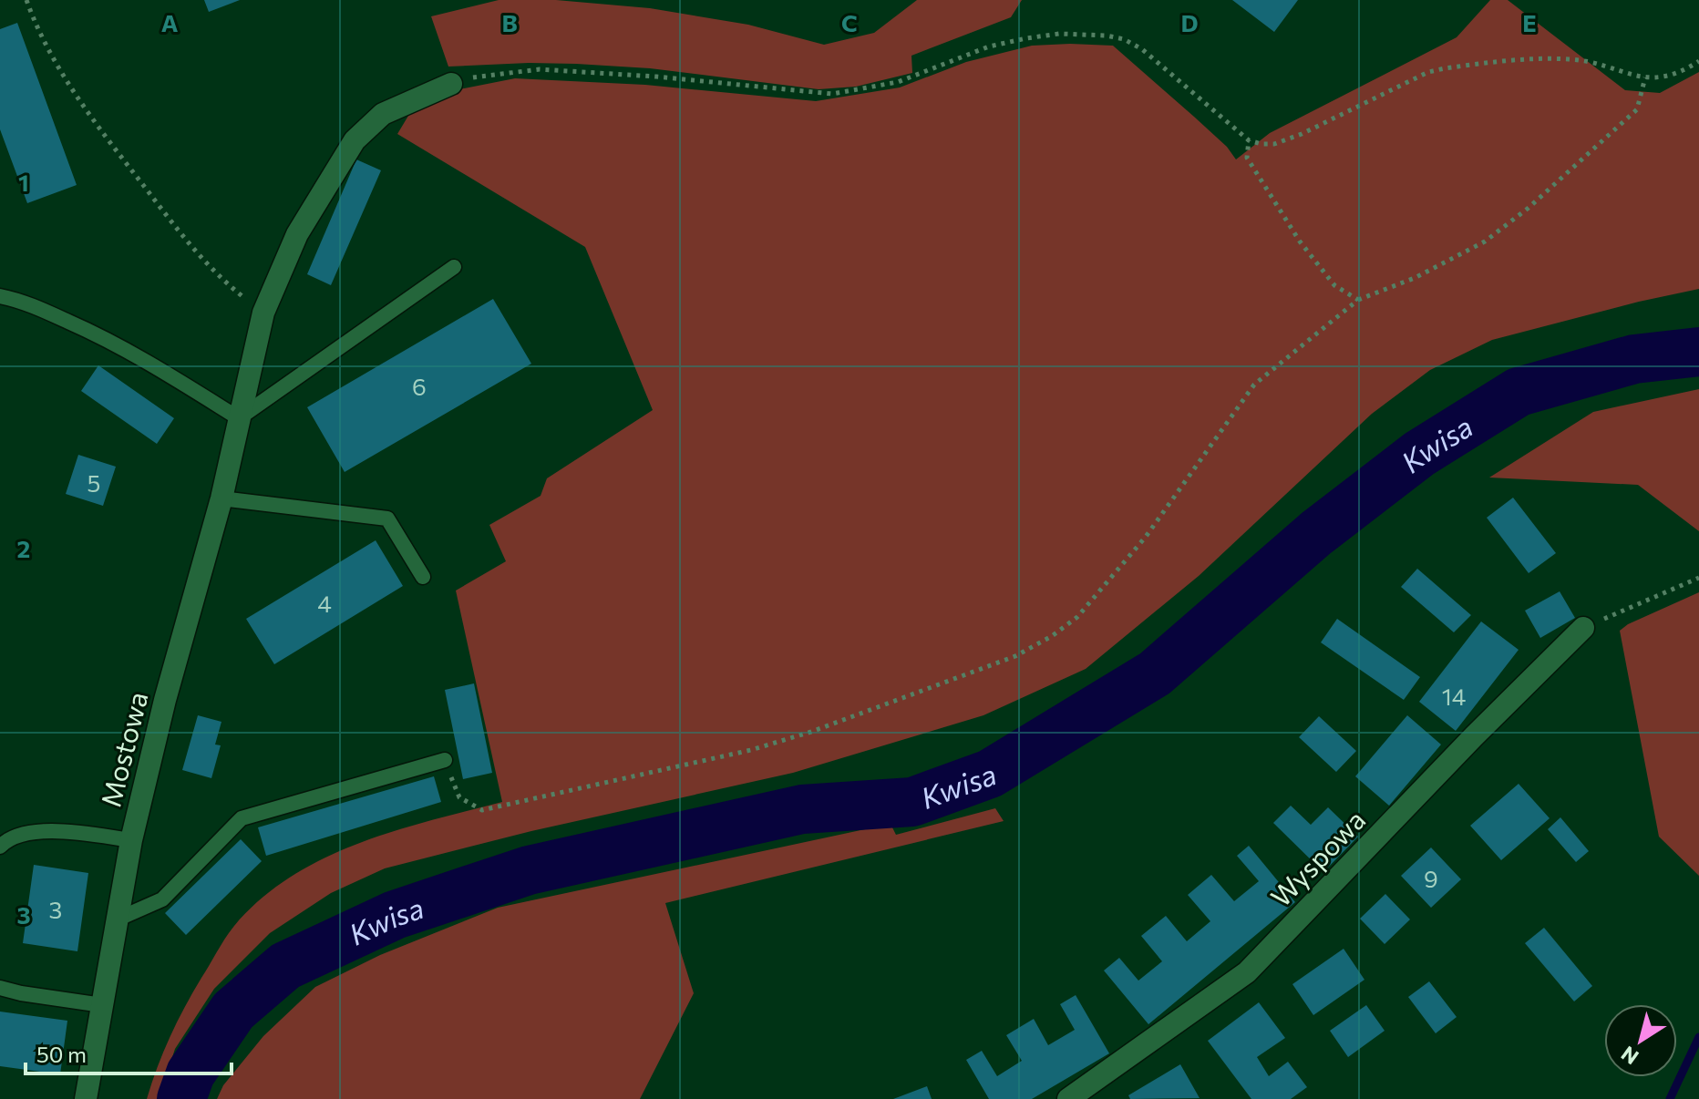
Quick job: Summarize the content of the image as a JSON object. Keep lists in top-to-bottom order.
{
  "streets": {
    "street": ["Mostowa", "Wyspowa"]
  },
  "water": ["Kwisa"],
  "house_numbers": [
    "6",
    "5",
    "4",
    "14",
    "9",
    "3"
  ],
  "scale_bar": "50 m",
  "north": "bottom left",
  "grid": {
    "columns": [
      "A",
      "B",
      "C",
      "D",
      "E"
    ],
    "rows": ["1", "2", "3"]
  }
}
